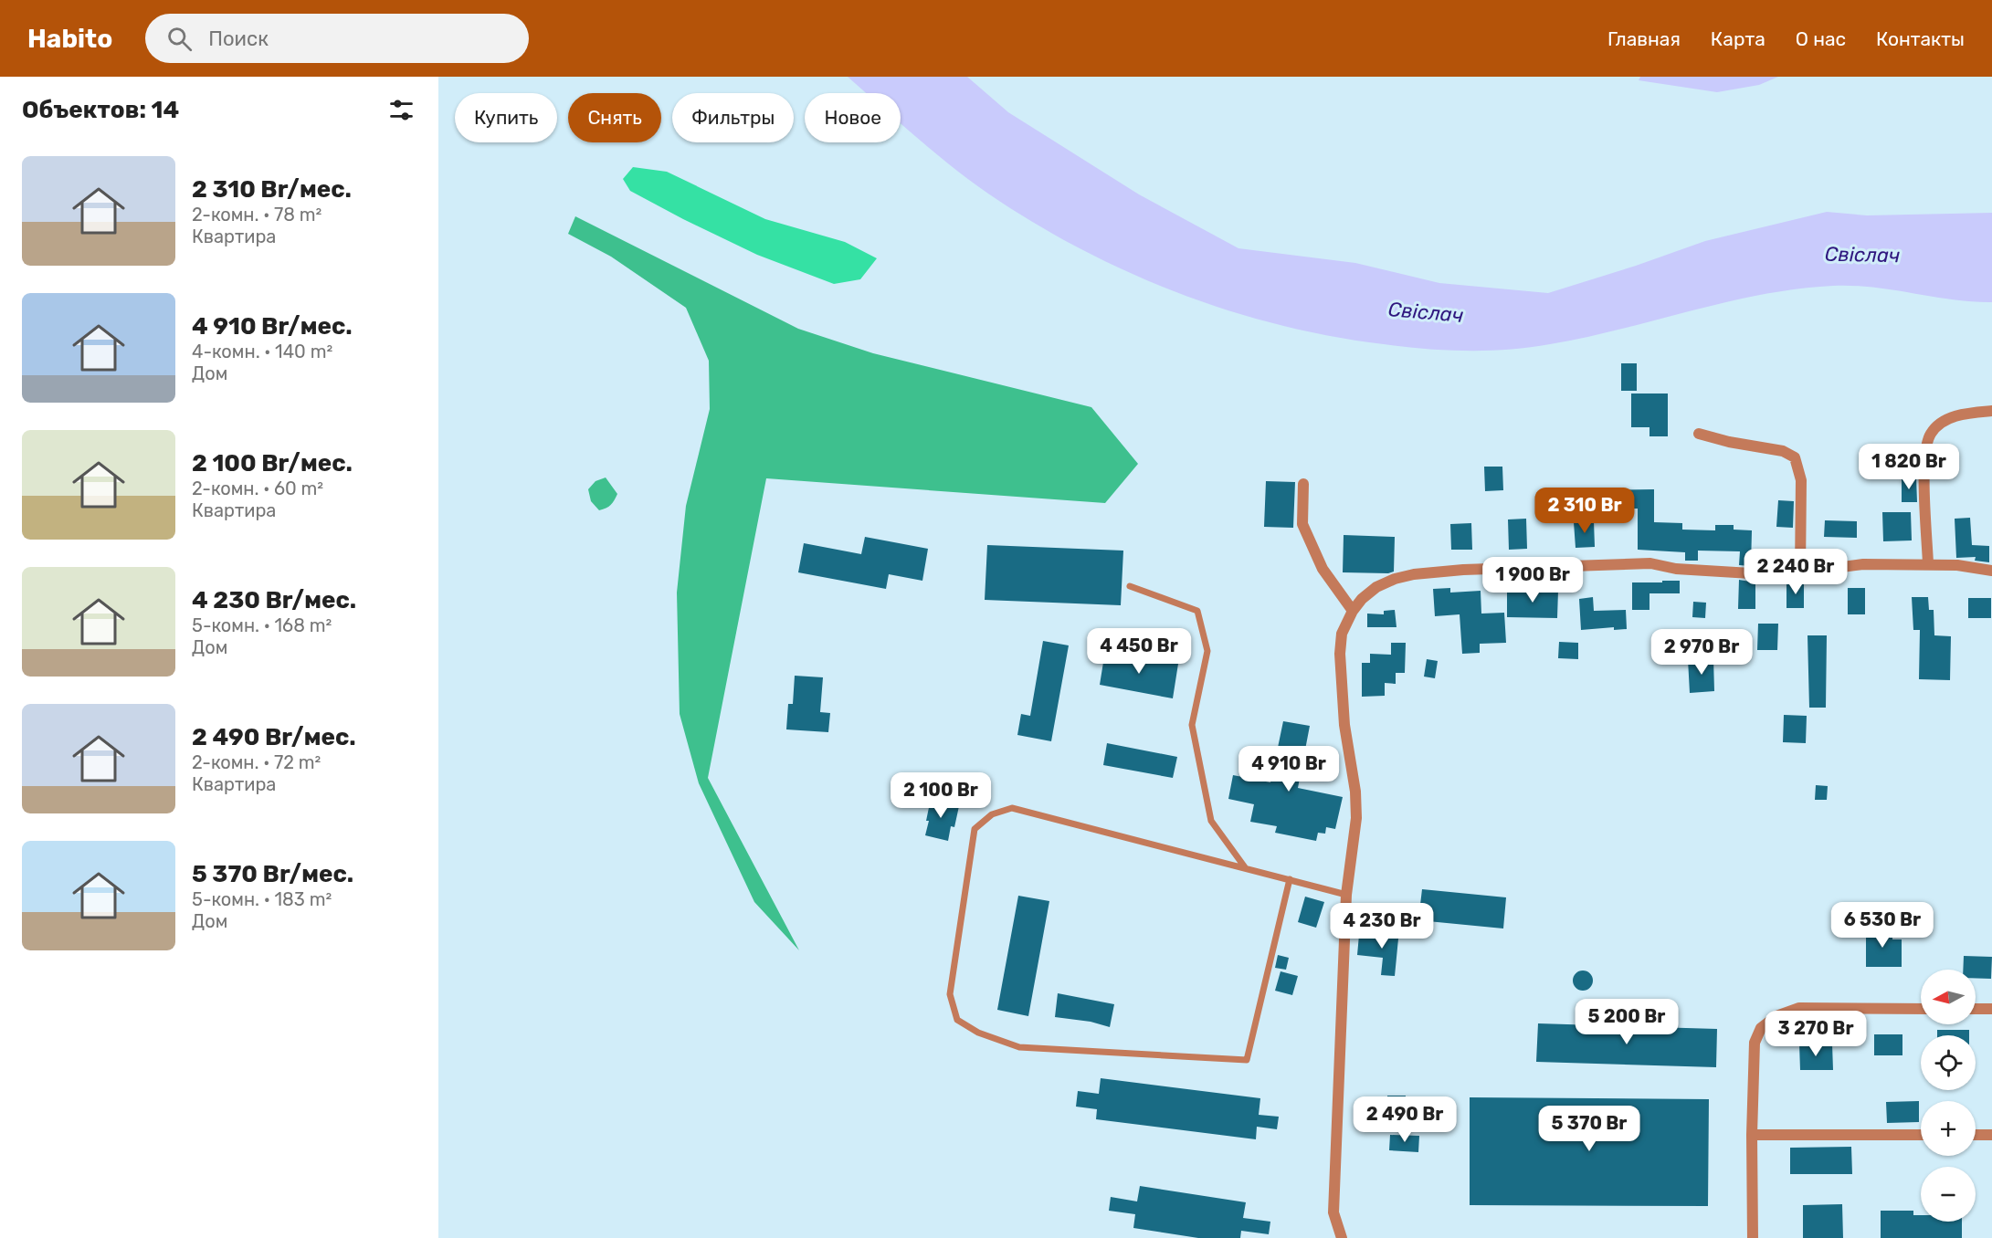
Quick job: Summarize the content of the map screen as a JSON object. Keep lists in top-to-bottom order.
{
  "water": ["Свіслач"],
  "north": "left",
  "page": {
    "header": "Habito",
    "search": "Поиск",
    "nav": [
      "Главная",
      "Карта",
      "О нас",
      "Контакты"
    ],
    "heading": "Объектов: 14",
    "chip": [
      "Купить",
      "Снять",
      "Фильтры",
      "Новое"
    ],
    "list": [
      {
        "name": "2 310 Br/мес.",
        "note": "2-комн. · 78 m² · Квартира"
      },
      {
        "name": "4 910 Br/мес.",
        "note": "4-комн. · 140 m² · Дом"
      },
      {
        "name": "2 100 Br/мес.",
        "note": "2-комн. · 60 m² · Квартира"
      },
      {
        "name": "4 230 Br/мес.",
        "note": "5-комн. · 168 m² · Дом"
      },
      {
        "name": "2 490 Br/мес.",
        "note": "2-комн. · 72 m² · Квартира"
      },
      {
        "name": "5 370 Br/мес.",
        "note": "5-комн. · 183 m² · Дом"
      }
    ],
    "price": [
      "1 820 Br",
      "2 310 Br",
      "2 240 Br",
      "1 900 Br",
      "4 450 Br",
      "2 970 Br",
      "4 910 Br",
      "2 100 Br",
      "6 530 Br",
      "4 230 Br",
      "5 200 Br",
      "3 270 Br",
      "2 490 Br",
      "5 370 Br"
    ],
    "map_buttons": ["+", "−"]
  }
}
